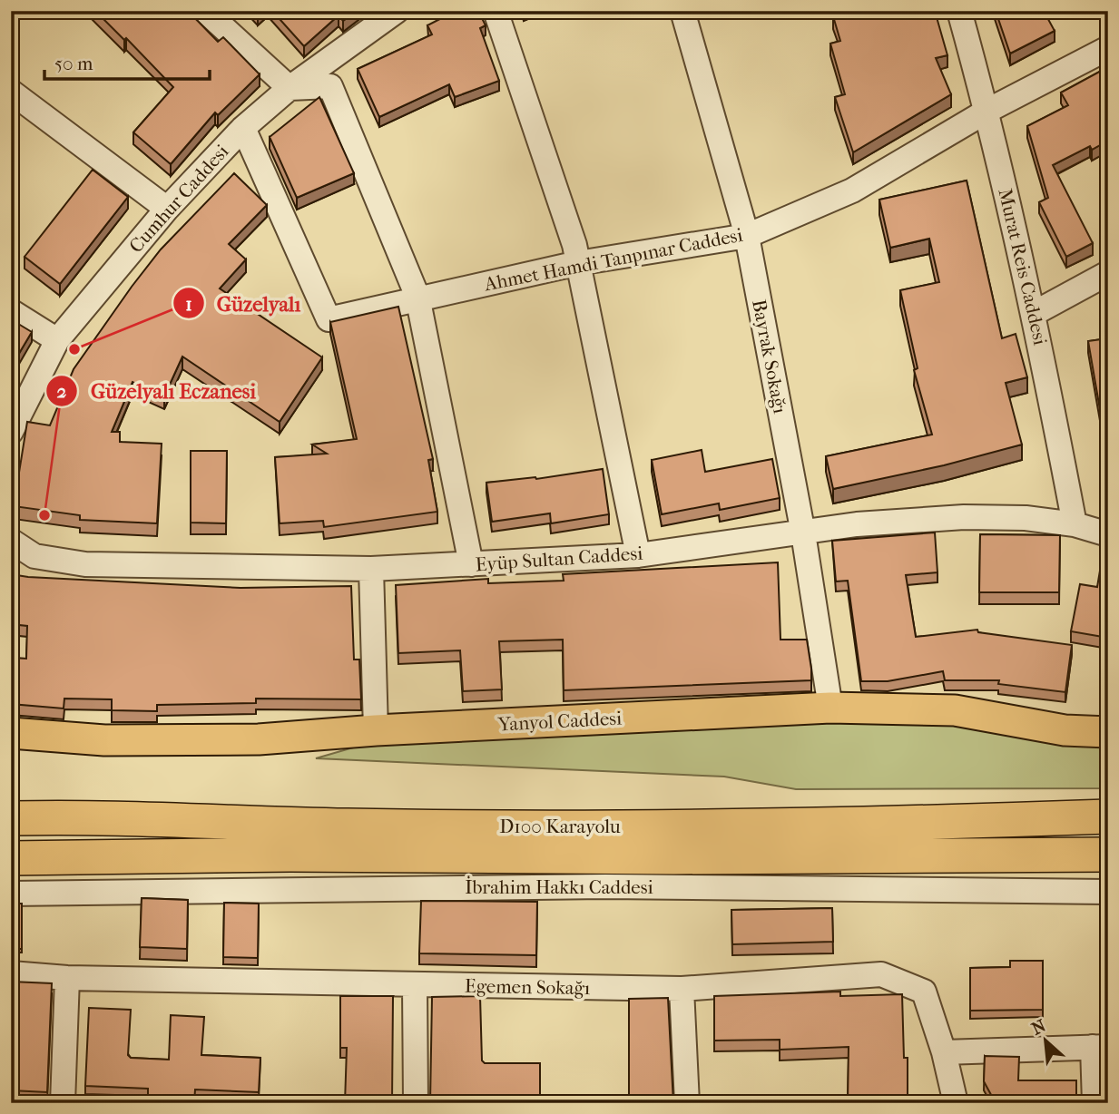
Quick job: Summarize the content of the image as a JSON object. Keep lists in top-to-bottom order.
{
  "streets": {
    "highway": ["D100 Karayolu"],
    "main road": ["Yanyol Caddesi"],
    "street": [
      "Cumhur Caddesi",
      "Ahmet Hamdi Tanpınar Caddesi",
      "Murat Reis Caddesi",
      "Bayrak Sokağı",
      "Eyüp Sultan Caddesi",
      "İbrahim Hakkı Caddesi",
      "Egemen Sokağı"
    ]
  },
  "crossings": [
    ["Cumhur Caddesi", "Ahmet Hamdi Tanpınar Caddesi"],
    ["Ahmet Hamdi Tanpınar Caddesi", "Murat Reis Caddesi"],
    ["Ahmet Hamdi Tanpınar Caddesi", "Bayrak Sokağı"],
    ["Murat Reis Caddesi", "Eyüp Sultan Caddesi"],
    ["Bayrak Sokağı", "Eyüp Sultan Caddesi"],
    ["Bayrak Sokağı", "Yanyol Caddesi"]
  ],
  "places": ["Güzelyalı", "Güzelyalı Eczanesi"],
  "scale_bar": "50 m",
  "north": "top left"
}
